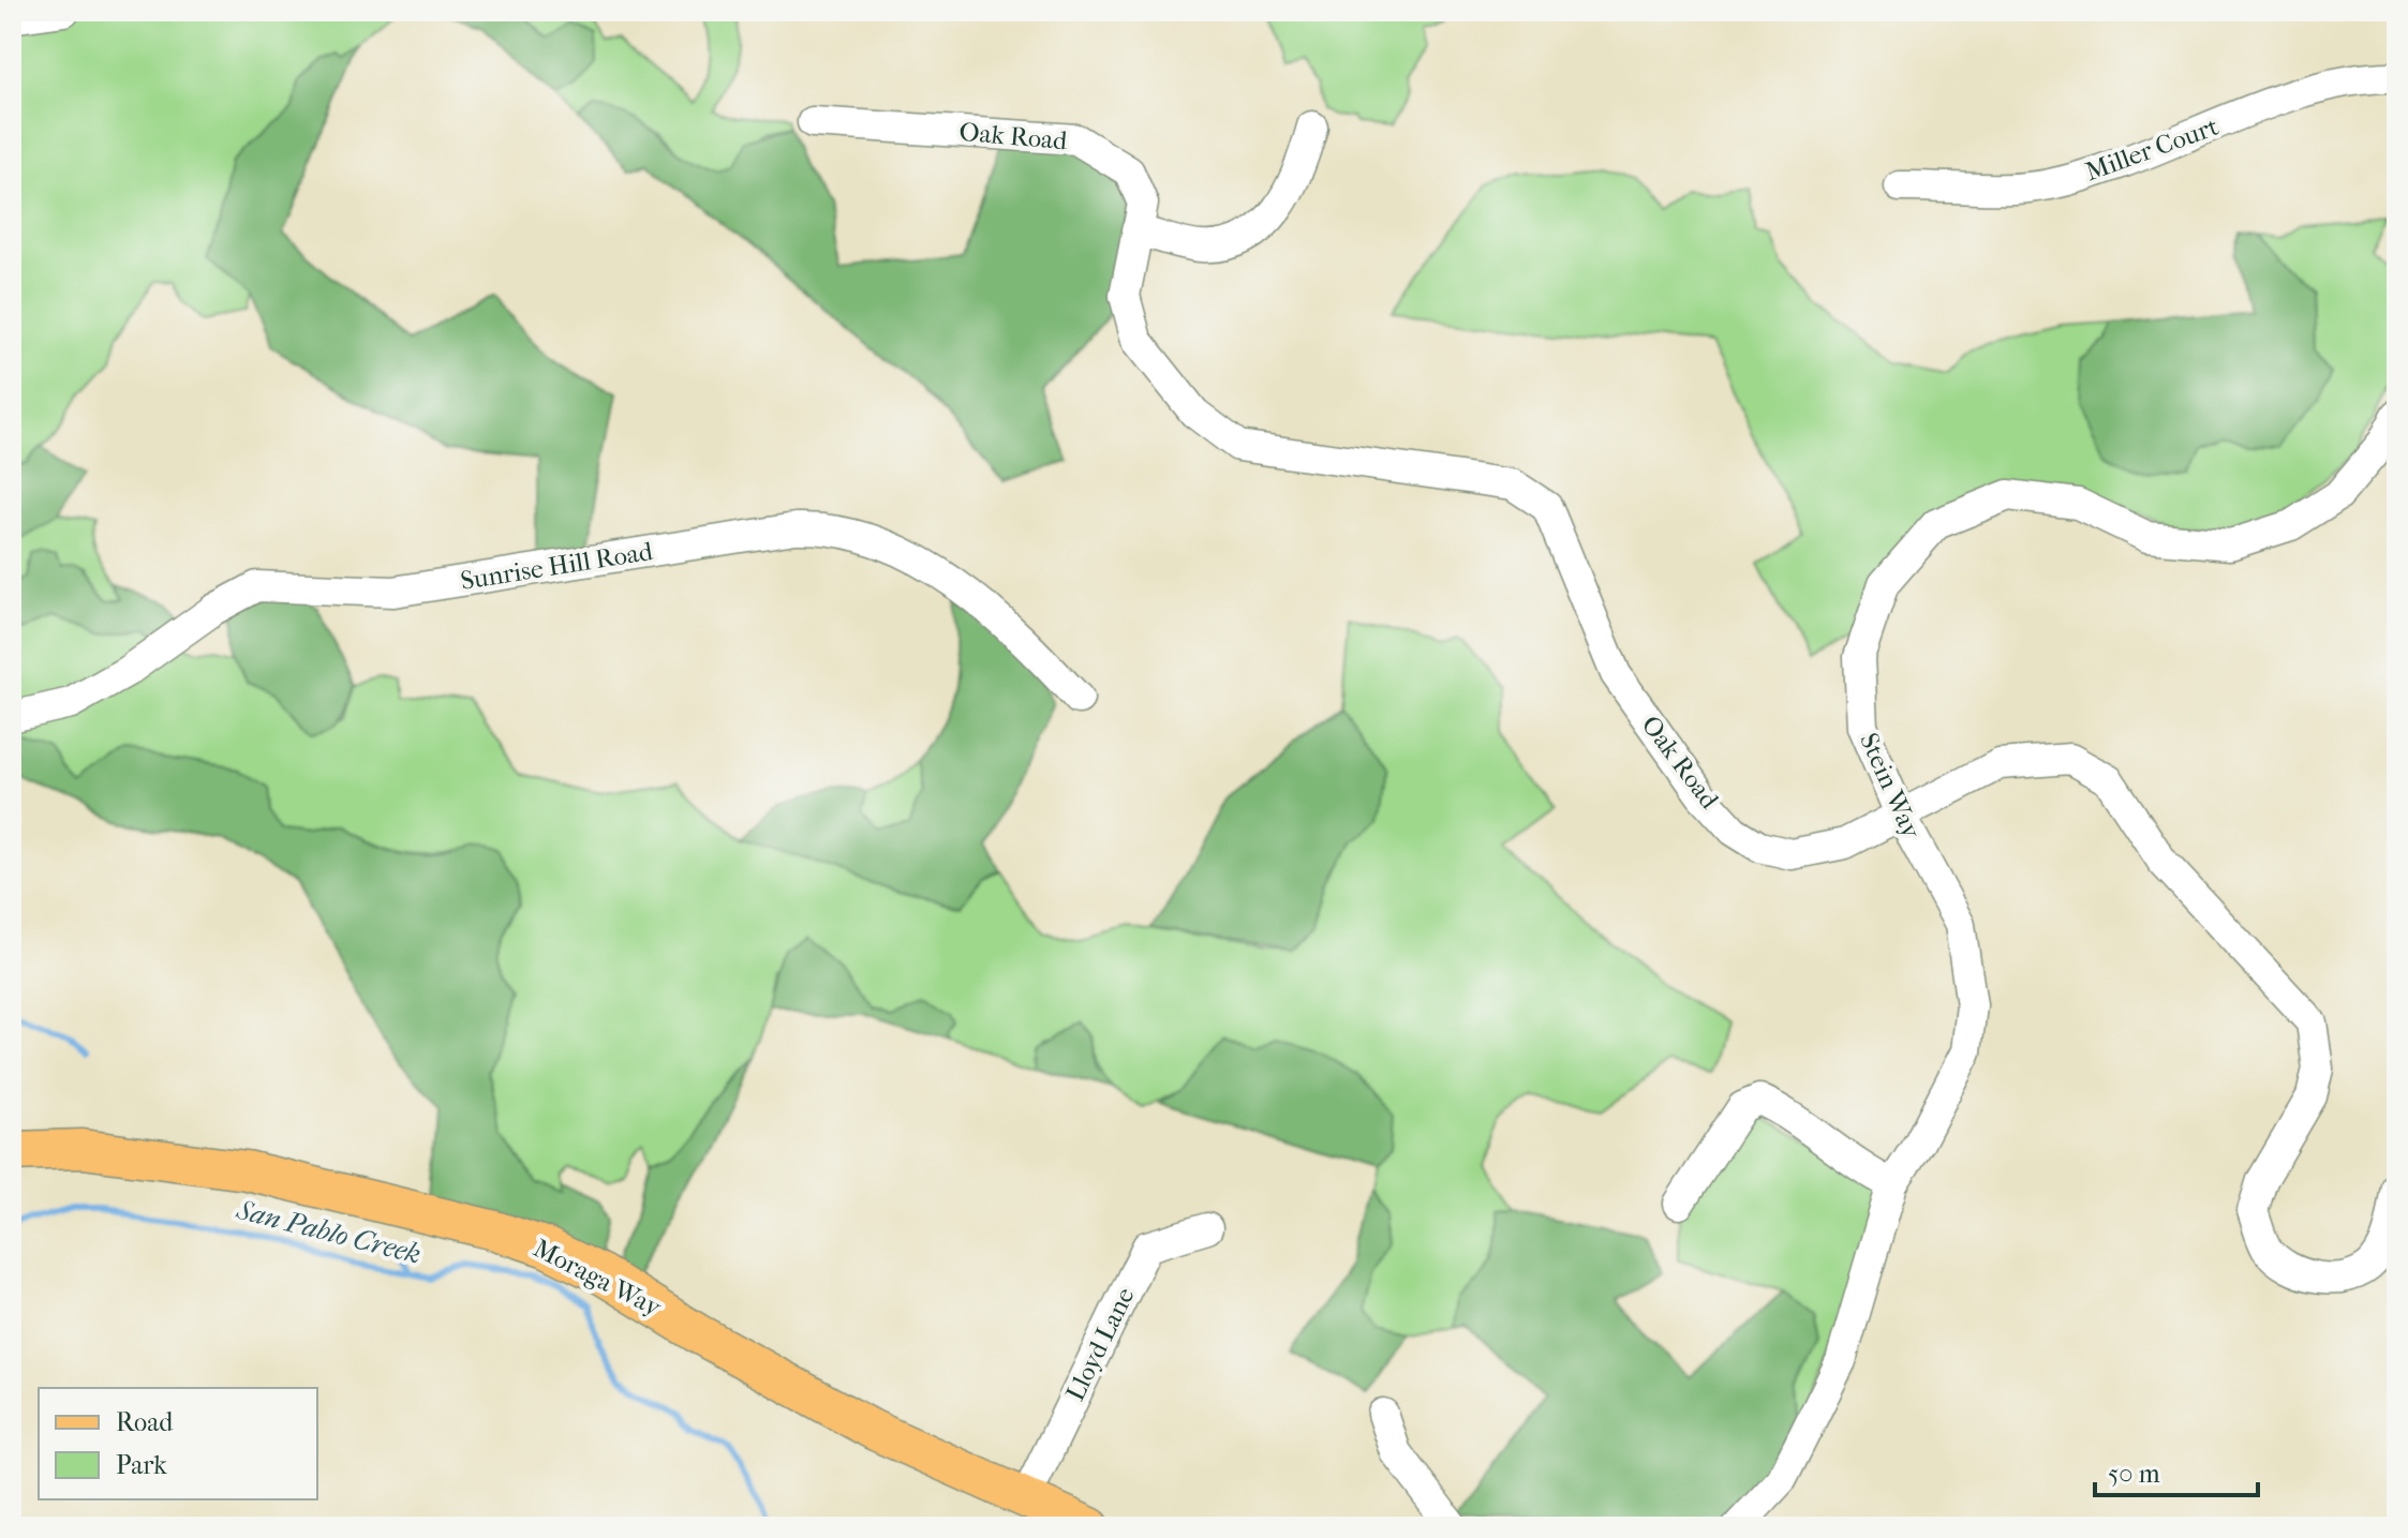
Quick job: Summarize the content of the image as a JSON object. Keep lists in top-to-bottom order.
{
  "streets": {
    "main road": ["Moraga Way"],
    "street": [
      "Oak Road",
      "Miller Court",
      "Sunrise Hill Road",
      "Stein Way",
      "Lloyd Lane"
    ]
  },
  "crossings": [
    ["Oak Road", "Stein Way"],
    ["Moraga Way", "Lloyd Lane"]
  ],
  "water": ["San Pablo Creek"],
  "legend": ["Road", "Park"],
  "scale_bar": "50 m"
}
